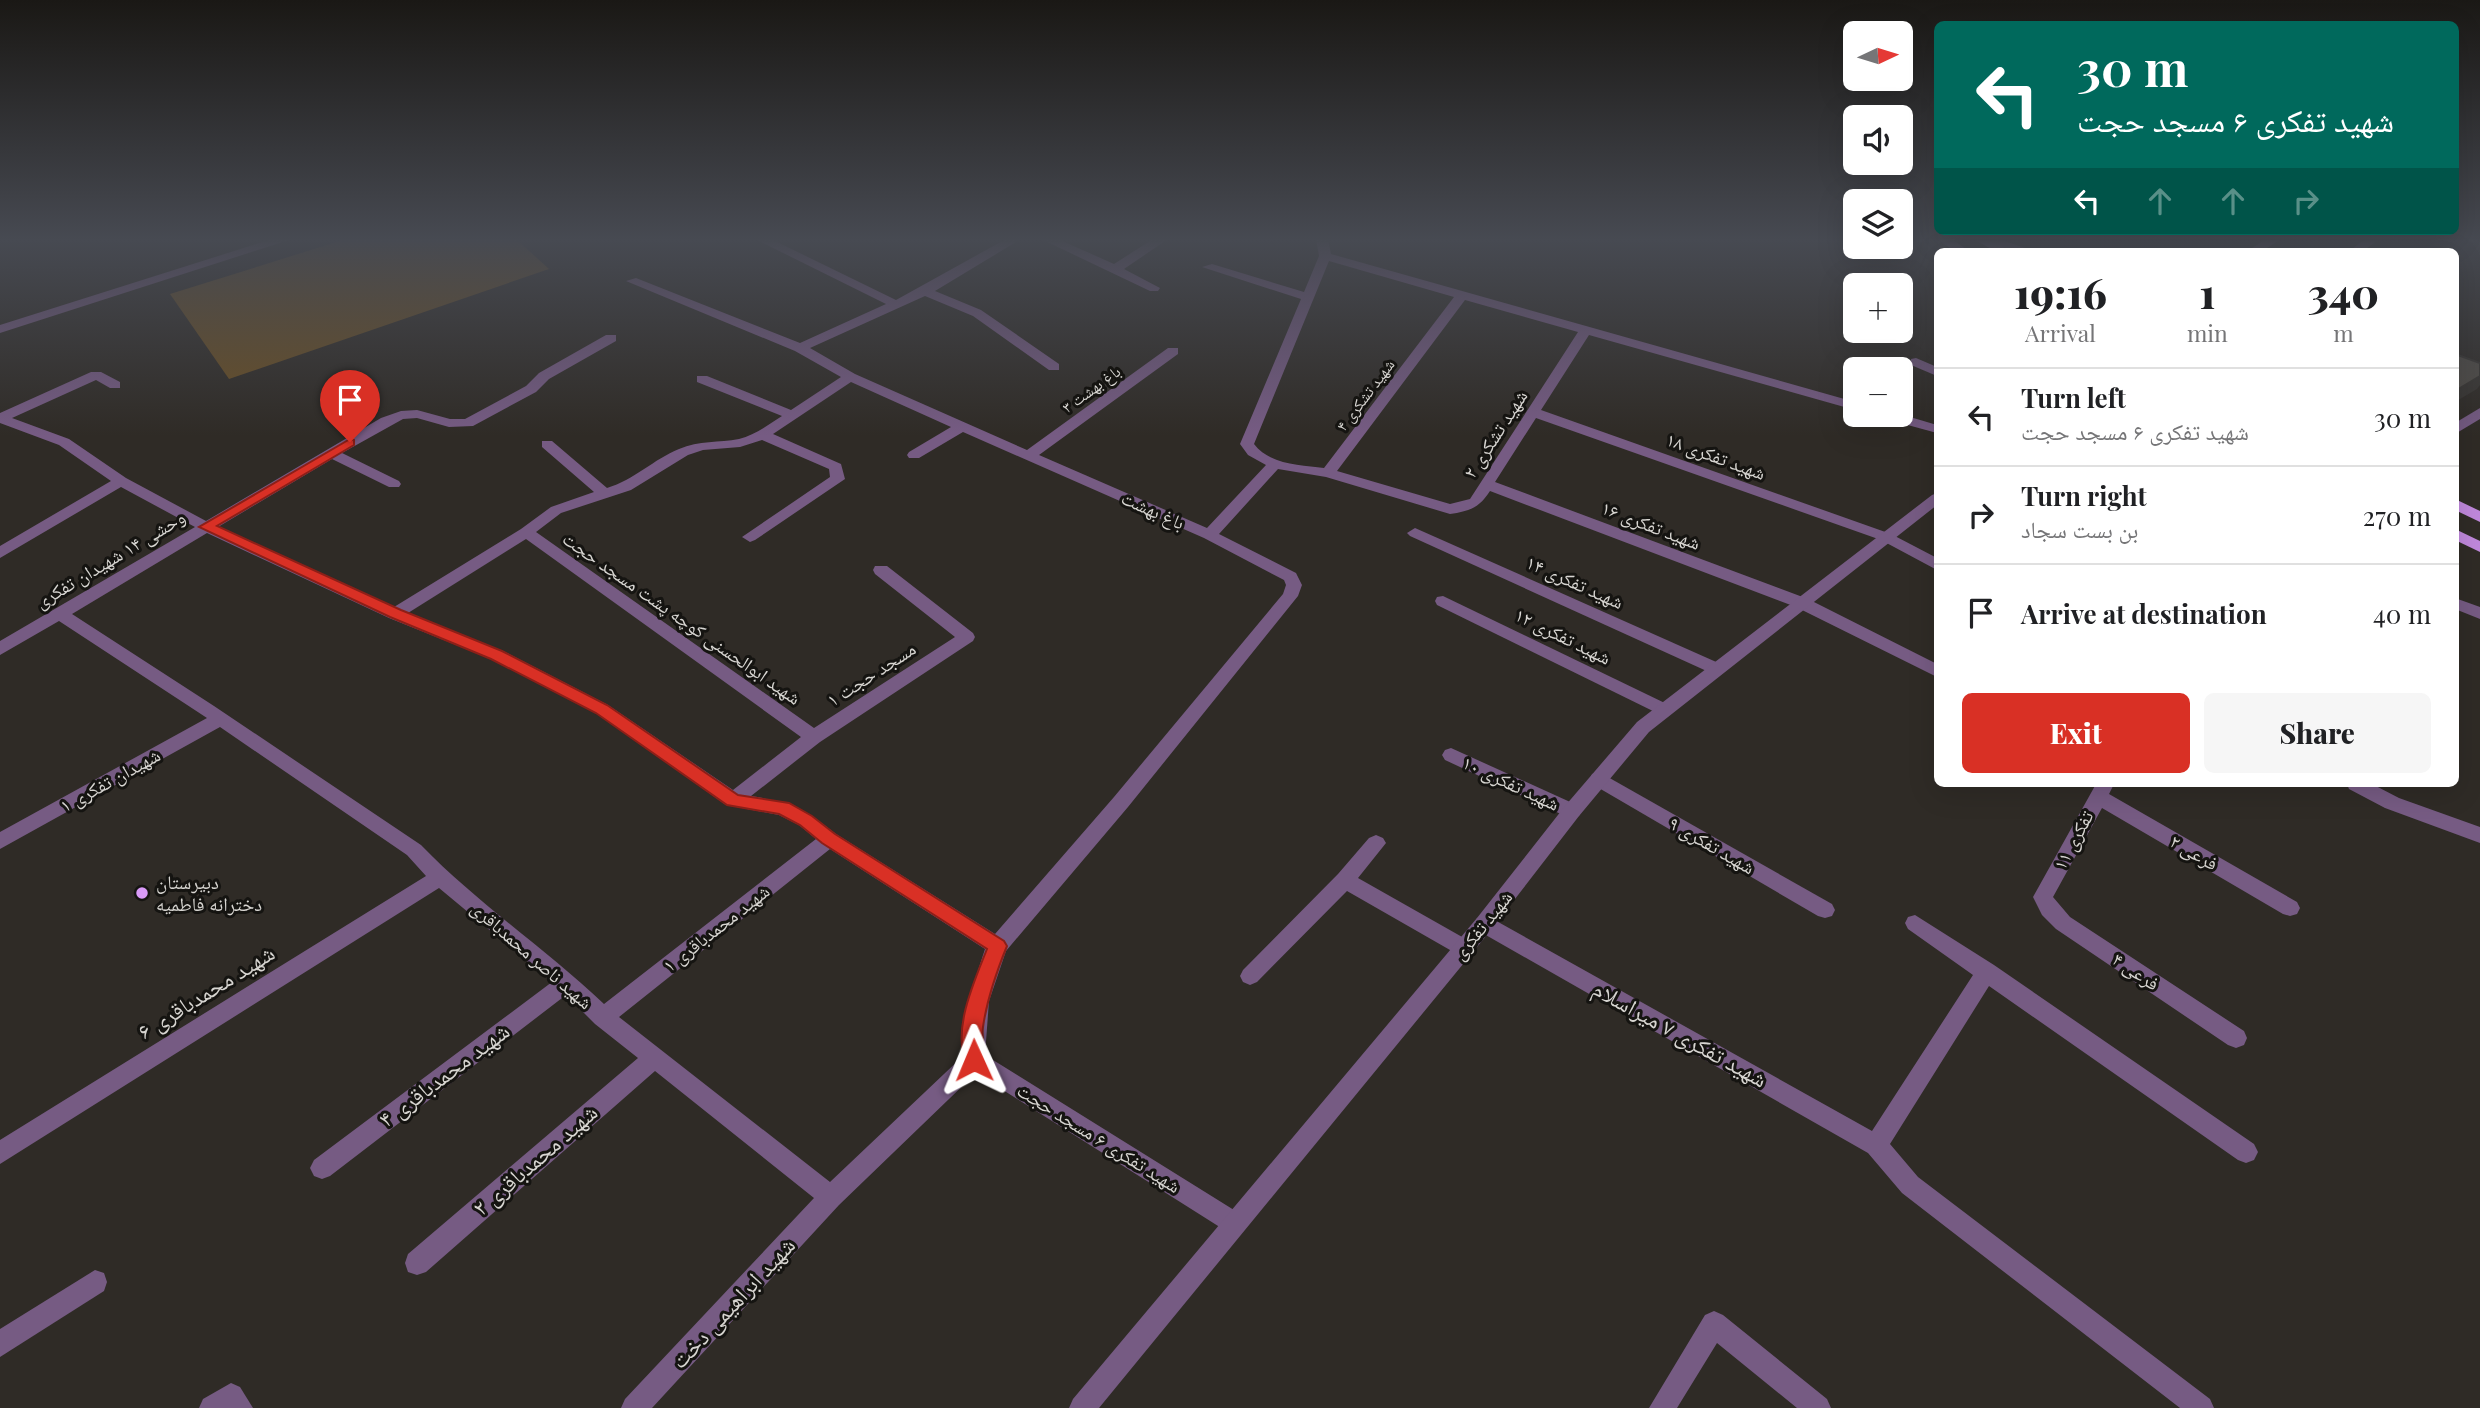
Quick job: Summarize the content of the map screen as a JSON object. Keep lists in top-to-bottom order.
{
  "streets": {
    "street": [
      "باغ بهشت ۳",
      "شهید تشکری ۴",
      "شهید تشکری ۲",
      "شهید تفکری ۱۸",
      "باغ بهشت",
      "شهید تفکری ۱۶",
      "وحشی ۱۴ شهیدان تفکری",
      "شهید تفکری ۱۴",
      "شهید ابوالحسنی کوچه پشت مسجد حجت",
      "شهید تفکری ۱۲",
      "مسجد حجت ۱",
      "شهیدان تفکری ۱",
      "شهید تفکری ۱۰",
      "تفکری ۱۱",
      "شهید تفکری ۹",
      "فرعی ۲",
      "شهید تفکری",
      "شهید محمدباقری ۱",
      "شهید ناصر محمدباقری",
      "فرعی ۴",
      "شهید محمدباقری ۶",
      "شهید تفکری ۷ میراسلام",
      "شهید محمدباقری ۴",
      "شهید تفکری ۶ مسجد حجت",
      "شهید محمدباقری ۲",
      "شهید ابراهیمی دخت"
    ]
  },
  "crossings": [
    ["باغ بهشت ۳", "باغ بهشت"],
    ["شهید تشکری ۴", "شهید تشکری ۲"],
    ["شهید تشکری ۲", "شهید تفکری ۱۸"],
    ["شهید تشکری ۲", "شهید تفکری ۱۶"],
    ["شهید تفکری ۱۸", "شهید تفکری"],
    ["شهید تفکری ۱۶", "شهید تفکری"],
    ["وحشی ۱۴ شهیدان تفکری", "شهید ناصر محمدباقری"],
    ["شهید تفکری ۱۴", "شهید تفکری"],
    ["شهید ابوالحسنی کوچه پشت مسجد حجت", "مسجد حجت ۱"],
    ["شهید تفکری ۱۲", "شهید تفکری"],
    ["شهیدان تفکری ۱", "شهید ناصر محمدباقری"],
    ["شهید تفکری ۱۰", "شهید تفکری"],
    ["تفکری ۱۱", "فرعی ۲"],
    ["تفکری ۱۱", "فرعی ۴"],
    ["شهید تفکری ۹", "شهید تفکری"],
    ["شهید تفکری", "شهید تفکری ۷ میراسلام"],
    ["شهید تفکری", "شهید تفکری ۶ مسجد حجت"],
    ["شهید محمدباقری ۱", "شهید ناصر محمدباقری"],
    ["شهید ناصر محمدباقری", "شهید محمدباقری ۶"],
    ["شهید ناصر محمدباقری", "شهید محمدباقری ۴"],
    ["شهید ناصر محمدباقری", "شهید محمدباقری ۲"],
    ["شهید ناصر محمدباقری", "شهید ابراهیمی دخت"]
  ],
  "places": ["دبیرستان دخترانه فاطمیه"],
  "north": "right",
  "page": {
    "map_buttons": ["+", "−"],
    "turn": ["30 m", "شهید تفکری ۶ مسجد حجت"],
    "eta": [
      "19:16",
      "Arrival",
      "1",
      "min",
      "340",
      "m"
    ],
    "list": [
      {
        "name": "Turn left",
        "note": "شهید تفکری ۶ مسجد حجت",
        "value": "30 m"
      },
      {
        "name": "Turn right",
        "note": "بن بست سجاد",
        "value": "270 m"
      },
      {
        "name": "Arrive at destination",
        "value": "40 m"
      }
    ],
    "buttons": ["Exit", "Share"]
  }
}
